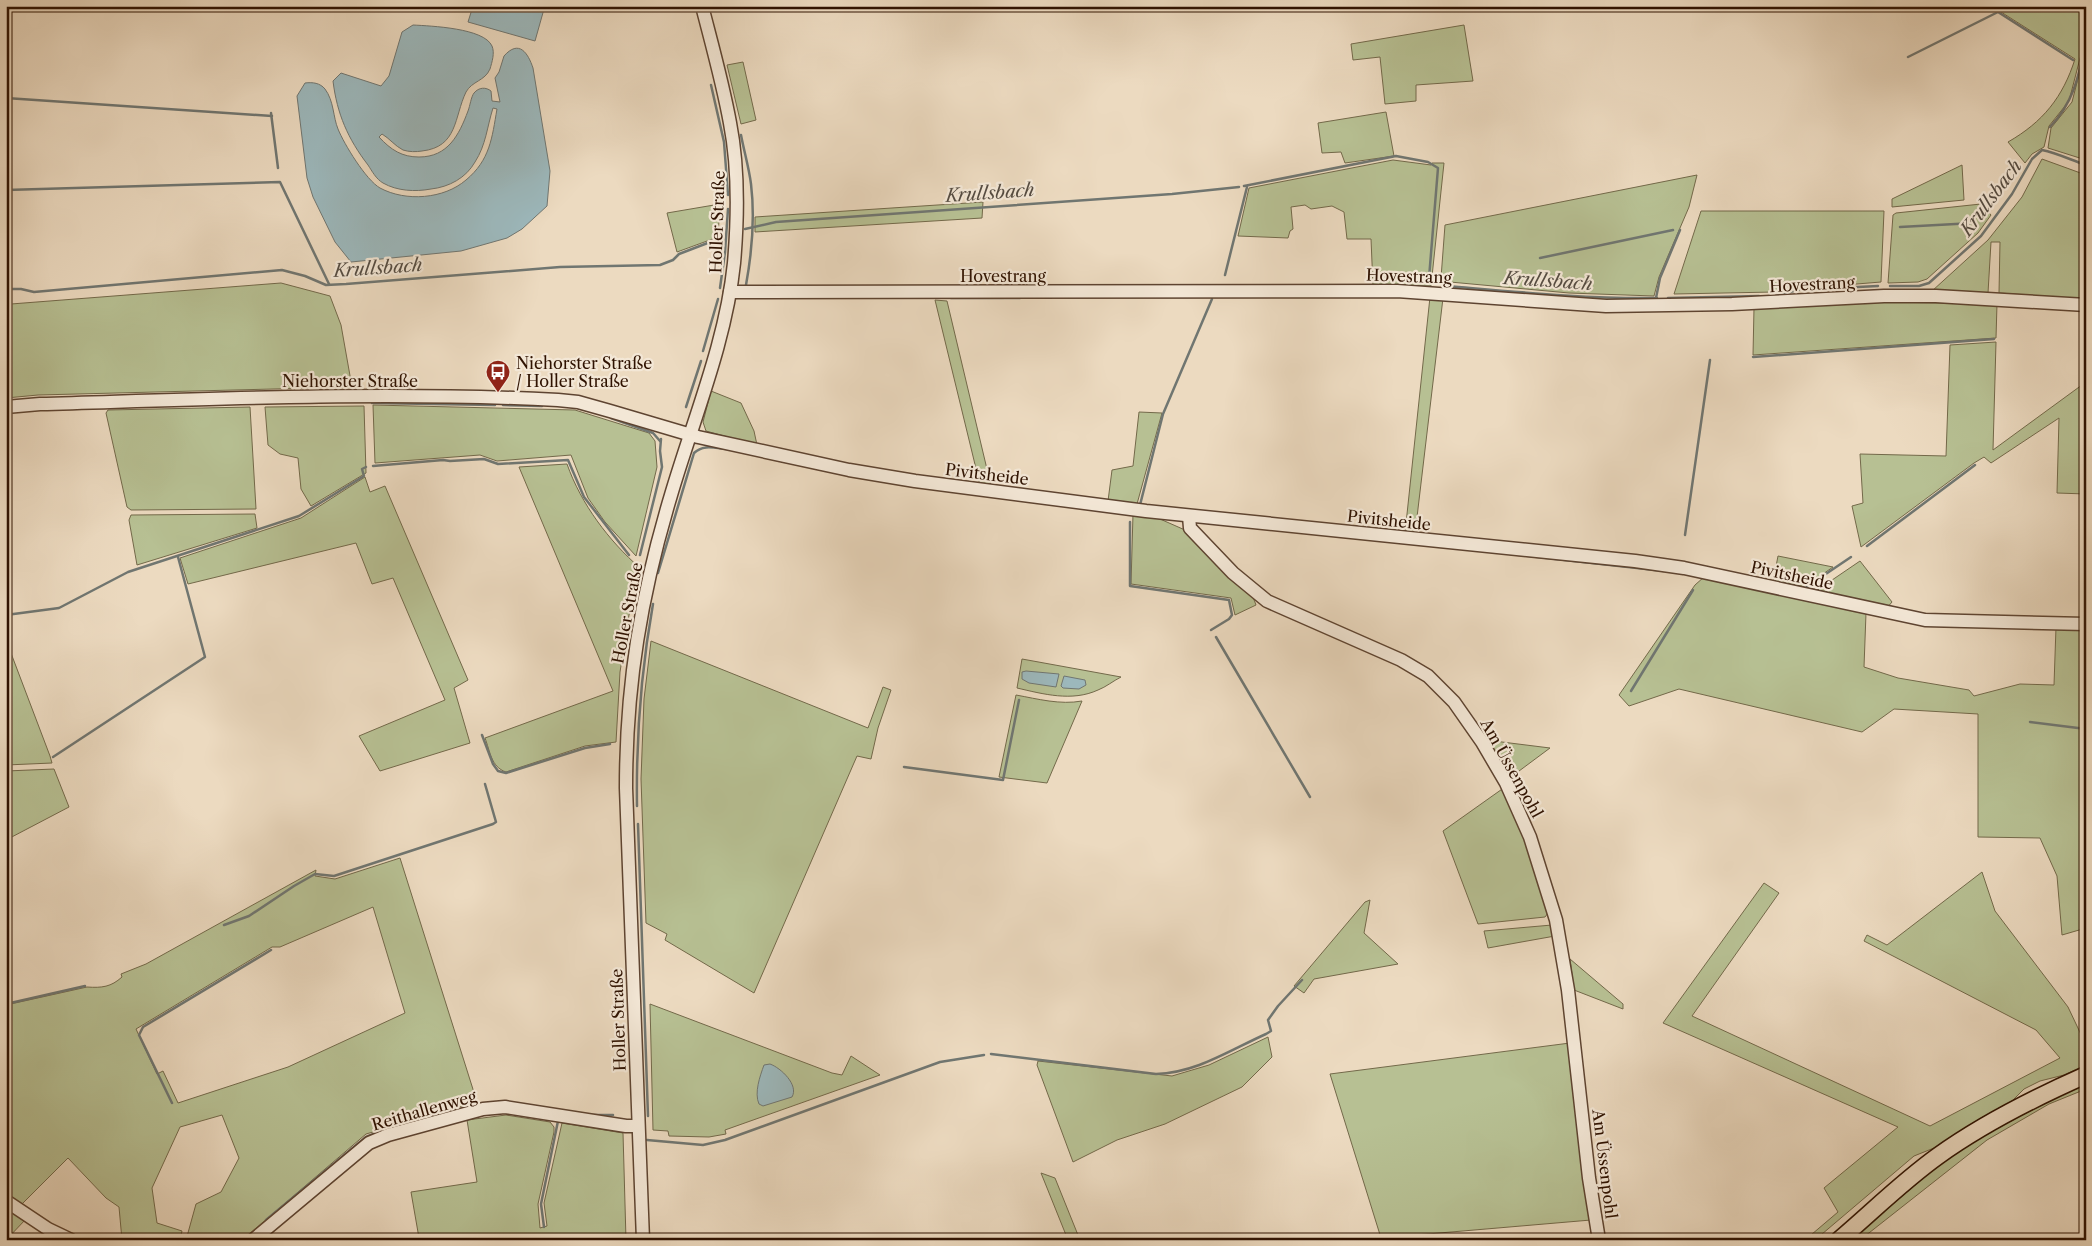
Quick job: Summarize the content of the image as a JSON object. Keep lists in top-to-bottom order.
{
  "streets": {
    "street": [
      "Holler Straße",
      "Hovestrang",
      "Niehorster Straße",
      "Pivitsheide",
      "Am Üssenpohl",
      "Reithallenweg"
    ]
  },
  "crossings": [
    ["Holler Straße", "Hovestrang"],
    ["Holler Straße", "Niehorster Straße"],
    ["Holler Straße", "Pivitsheide"],
    ["Holler Straße", "Reithallenweg"],
    ["Niehorster Straße", "Pivitsheide"],
    ["Pivitsheide", "Am Üssenpohl"]
  ],
  "water": ["Krullsbach"],
  "places": {
    "bus stop": ["Niehorster Straße / Holler Straße"]
  }
}
